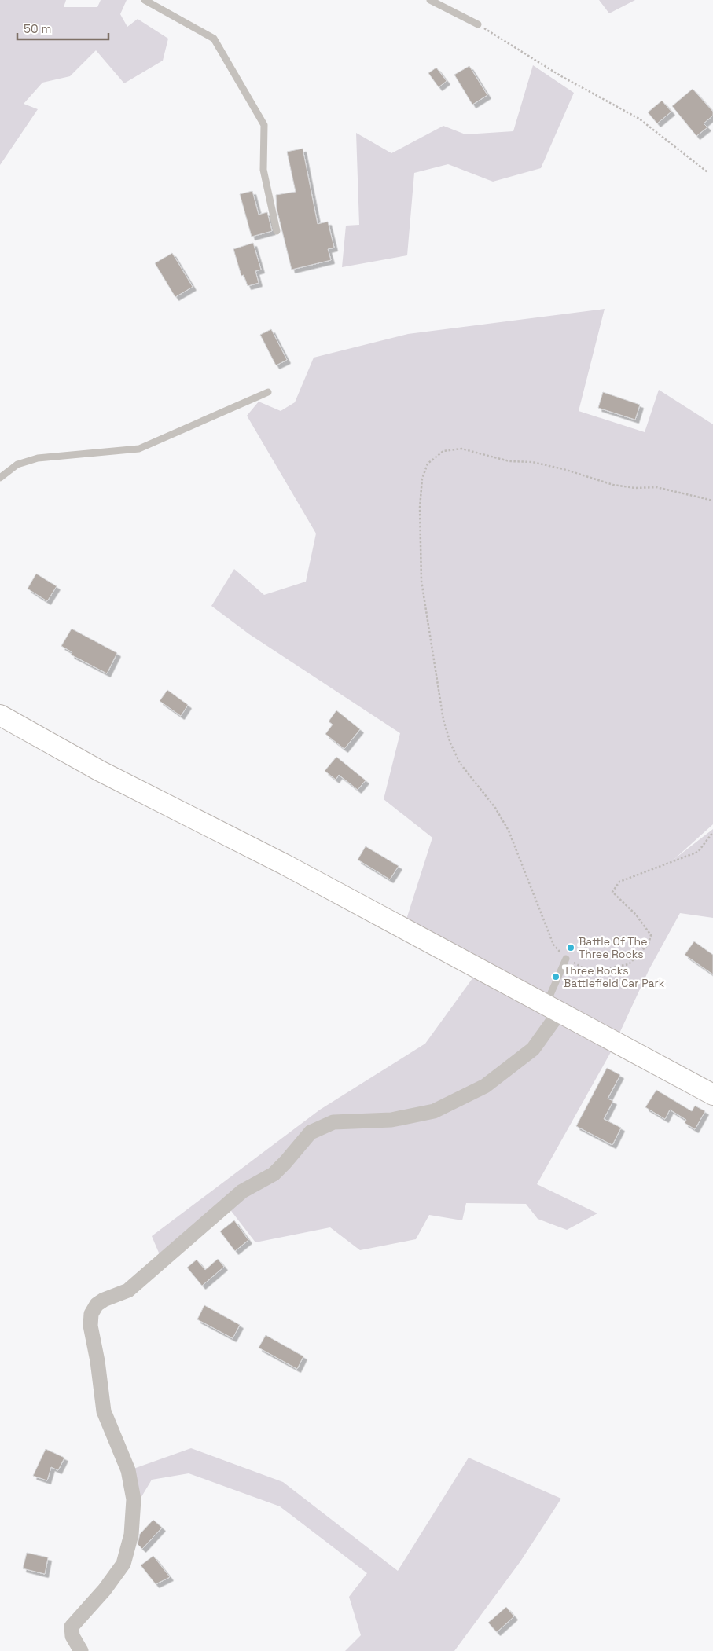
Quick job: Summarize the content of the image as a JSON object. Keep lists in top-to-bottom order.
{
  "places": ["Battle Of The Three Rocks", "Three Rocks Battlefield Car Park"],
  "scale_bar": "50 m"
}
